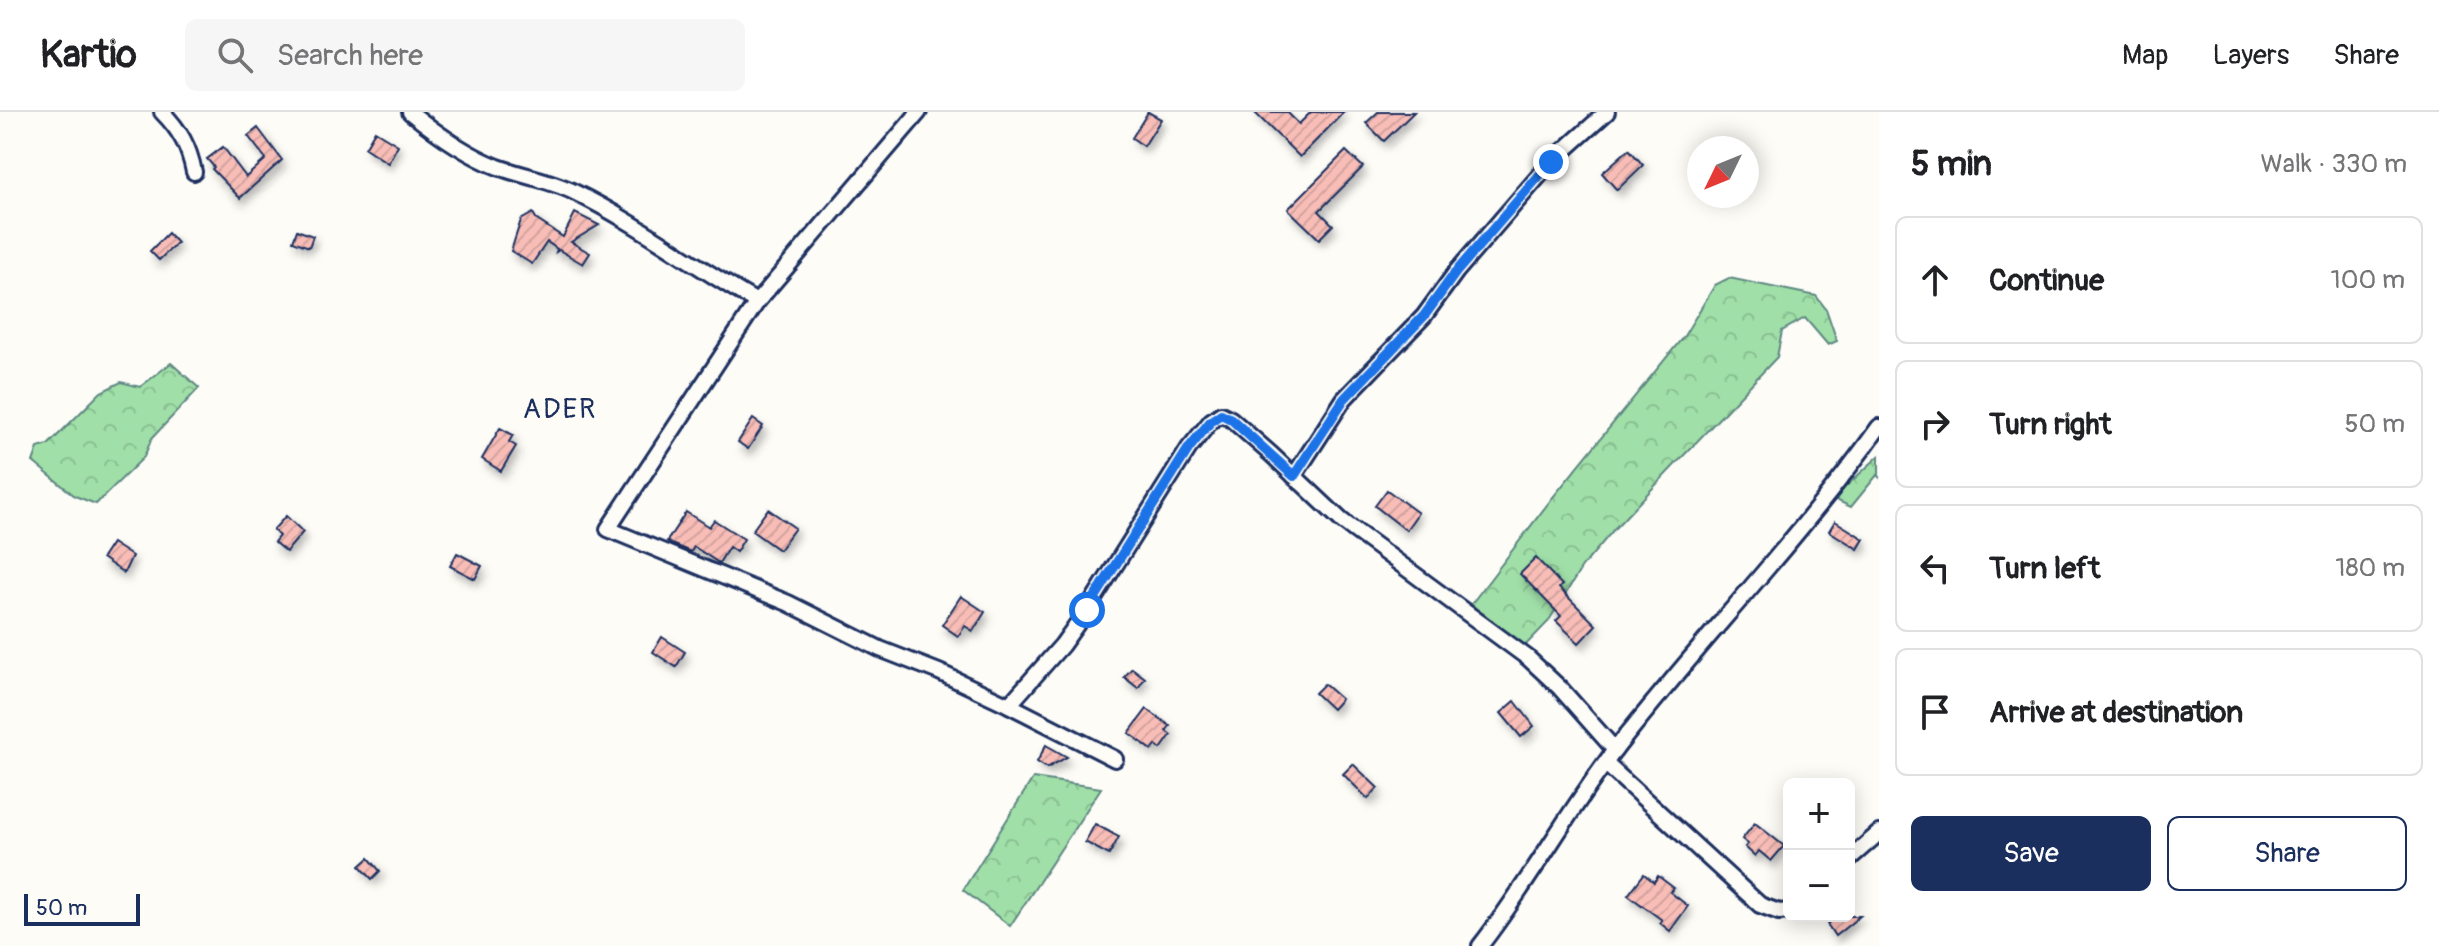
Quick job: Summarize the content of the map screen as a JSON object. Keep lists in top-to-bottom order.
{
  "districts": ["ADER"],
  "scale_bar": "50 m",
  "north": "bottom left",
  "page": {
    "header": "Kartio",
    "search": "Search here",
    "nav": ["Map", "Layers", "Share"],
    "heading": ["5 min", "Walk · 330 m"],
    "list": [
      ["Continue", "100 m"],
      ["Turn right", "50 m"],
      ["Turn left", "180 m"],
      "Arrive at destination"
    ],
    "map_buttons": ["+", "−"],
    "buttons": ["Save", "Share"],
    "scale": "50 m"
  }
}
